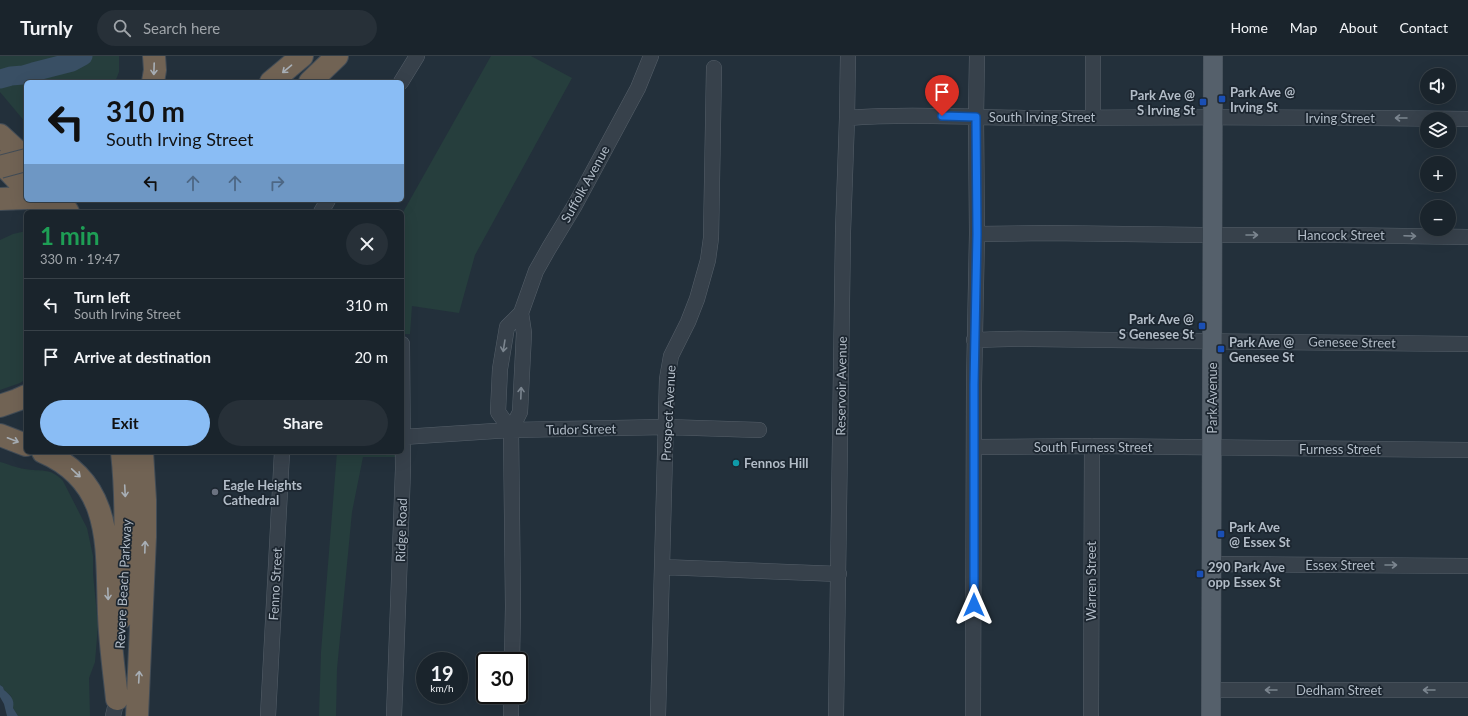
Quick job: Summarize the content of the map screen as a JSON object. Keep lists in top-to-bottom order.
{
  "streets": {
    "highway": ["Revere Beach Parkway"],
    "main road": ["Park Avenue"],
    "street": [
      "South Irving Street",
      "Irving Street",
      "Suffolk Avenue",
      "Hancock Street",
      "Genesee Street",
      "Reservoir Avenue",
      "Prospect Avenue",
      "Tudor Street",
      "South Furness Street",
      "Furness Street",
      "Ridge Road",
      "Essex Street",
      "Warren Street",
      "Fenno Street",
      "Dedham Street"
    ]
  },
  "crossings": [
    ["South Irving Street", "Irving Street"],
    ["South Irving Street", "Reservoir Avenue"],
    ["South Irving Street", "Park Avenue"],
    ["Irving Street", "Park Avenue"],
    ["Suffolk Avenue", "Tudor Street"],
    ["Hancock Street", "Park Avenue"],
    ["Genesee Street", "Park Avenue"],
    ["Park Avenue", "South Furness Street"],
    ["Park Avenue", "Furness Street"],
    ["Park Avenue", "Essex Street"],
    ["Park Avenue", "Dedham Street"],
    ["Prospect Avenue", "Tudor Street"],
    ["South Furness Street", "Furness Street"],
    ["South Furness Street", "Warren Street"]
  ],
  "one_way": [
    "Irving Street",
    "Hancock Street",
    "Essex Street",
    "Dedham Street"
  ],
  "places": {
    "transit": [
      "Park Ave @ Irving St",
      "Park Ave @ S Irving St",
      "Park Ave @ S Genesee St",
      "Park Ave @ Genesee St",
      "Park Ave @ Essex St",
      "290 Park Ave opp Essex St"
    ],
    "other": ["Fennos Hill", "Eagle Heights Cathedral"]
  },
  "page": {
    "header": "Turnly",
    "search": "Search here",
    "nav": [
      "Home",
      "Map",
      "About",
      "Contact"
    ],
    "map_buttons": ["+", "−"],
    "turn": ["310 m", "South Irving Street"],
    "heading": ["1 min", "330 m · 19:47"],
    "list": [
      {
        "name": "Turn left",
        "note": "South Irving Street",
        "value": "310 m"
      },
      {
        "name": "Arrive at destination",
        "value": "20 m"
      }
    ],
    "buttons": ["Exit", "Share"],
    "speed": "19 km/h",
    "limit": "30"
  }
}
